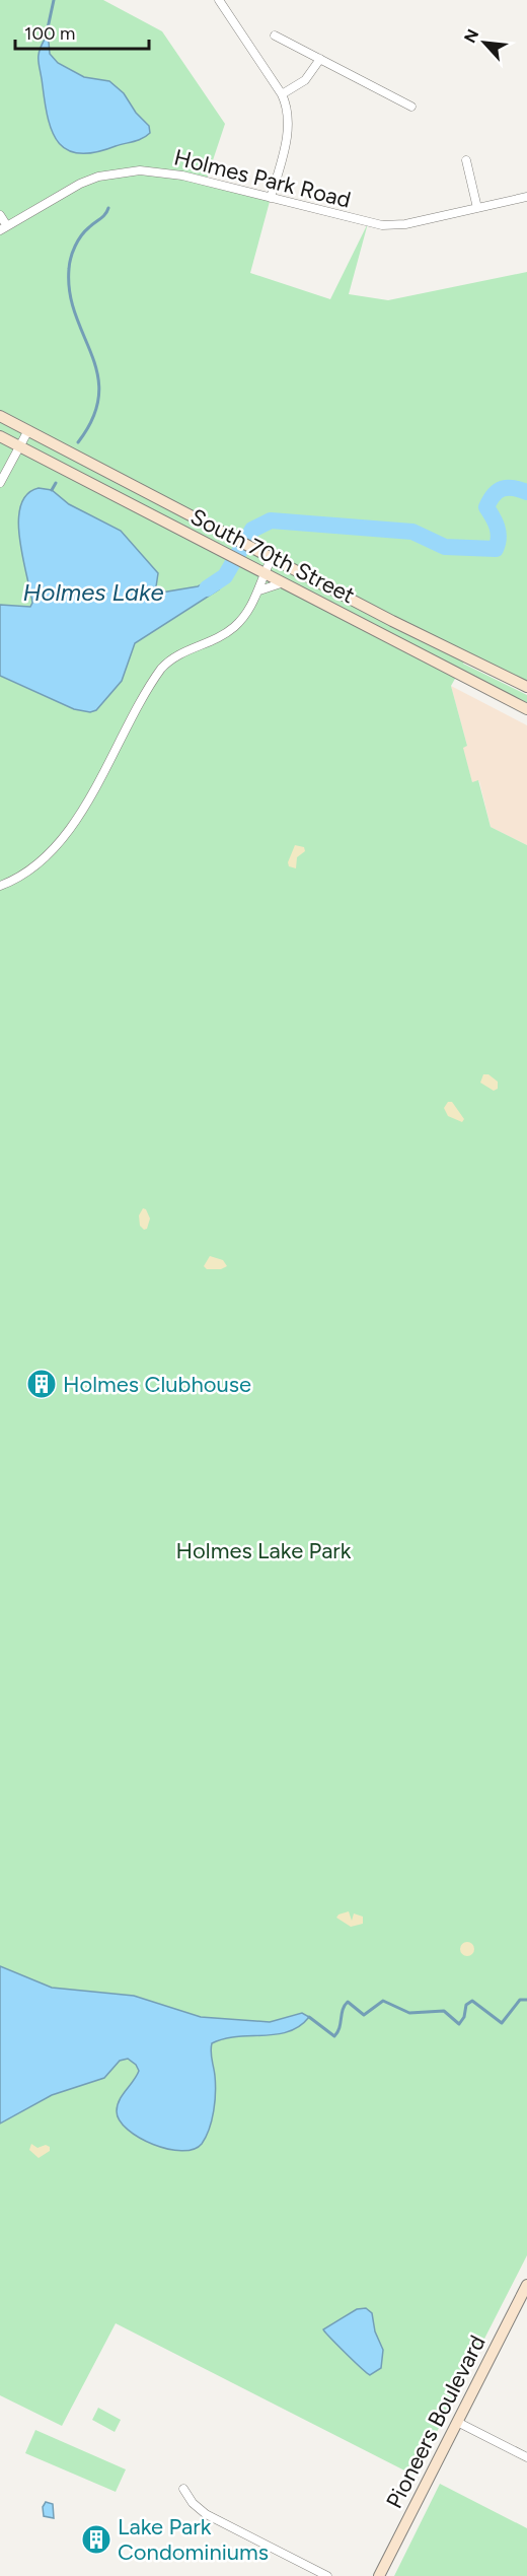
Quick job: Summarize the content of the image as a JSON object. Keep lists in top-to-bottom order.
{
  "streets": {
    "main road": ["South 70th Street", "Pioneers Boulevard"],
    "street": ["Holmes Park Road"]
  },
  "water": ["Holmes Lake"],
  "parks": ["Holmes Lake Park"],
  "places": {
    "building": ["Holmes Clubhouse", "Lake Park Condominiums"]
  },
  "scale_bar": "100 m",
  "north": "top left"
}
